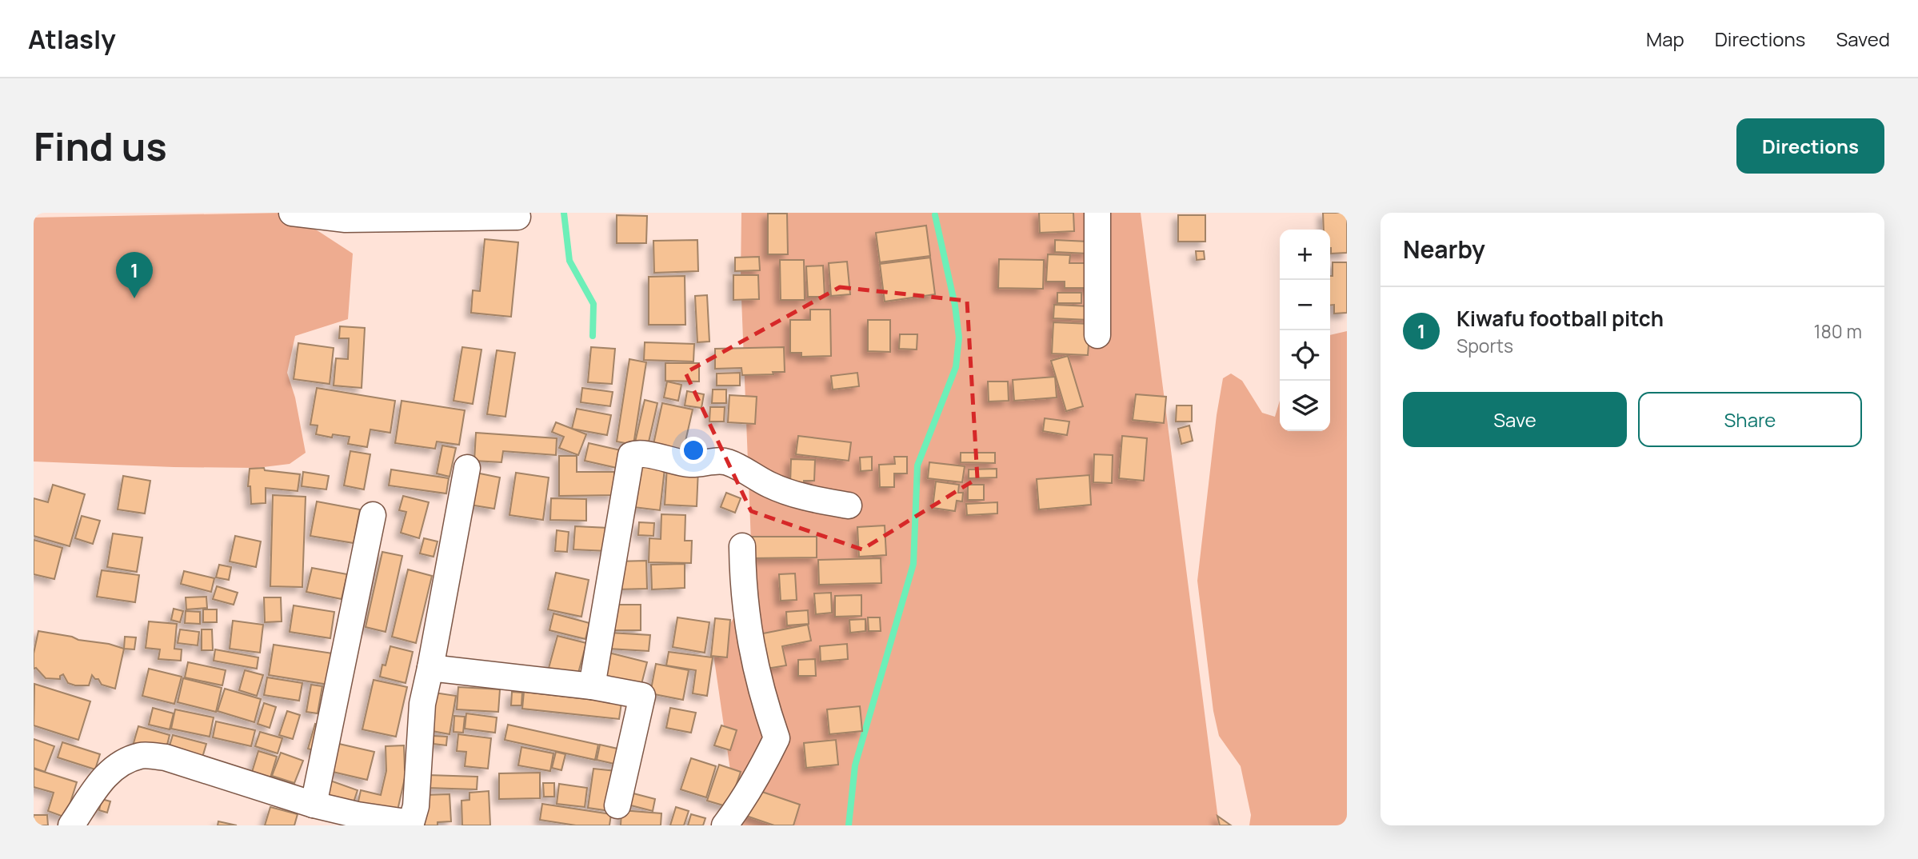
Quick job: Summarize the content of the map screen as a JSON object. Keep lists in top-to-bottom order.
{
  "page": {
    "header": "Atlasly",
    "nav": ["Map", "Directions", "Saved"],
    "buttons": [
      "Directions",
      ["Save", "Share"]
    ],
    "title": "Find us",
    "heading": "Nearby",
    "map_buttons": ["+", "−"],
    "pins": "1",
    "list": [
      {
        "mark": "1",
        "name": "Kiwafu football pitch",
        "note": "Sports",
        "value": "180 m"
      }
    ]
  }
}
